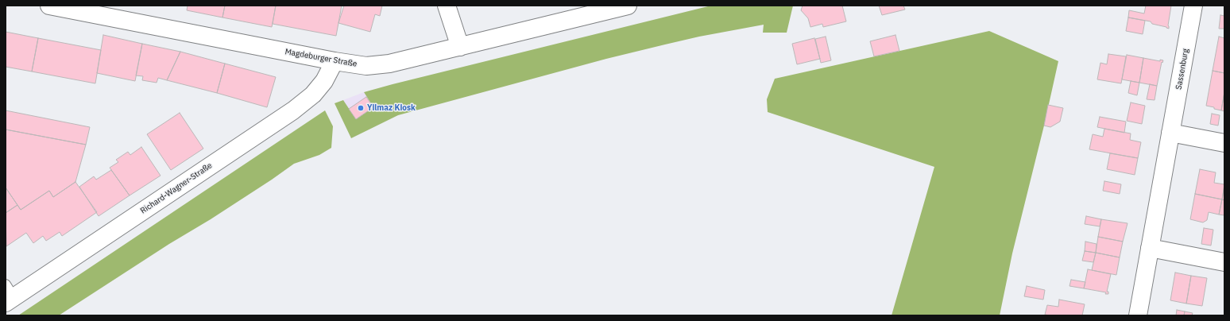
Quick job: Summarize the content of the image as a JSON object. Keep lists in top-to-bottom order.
{
  "streets": {
    "street": ["Magdeburger Straße", "Sassenburg", "Richard-Wagner-Straße"]
  },
  "crossings": [
    ["Magdeburger Straße", "Richard-Wagner-Straße"]
  ],
  "places": ["Yilmaz Kiosk"]
}
